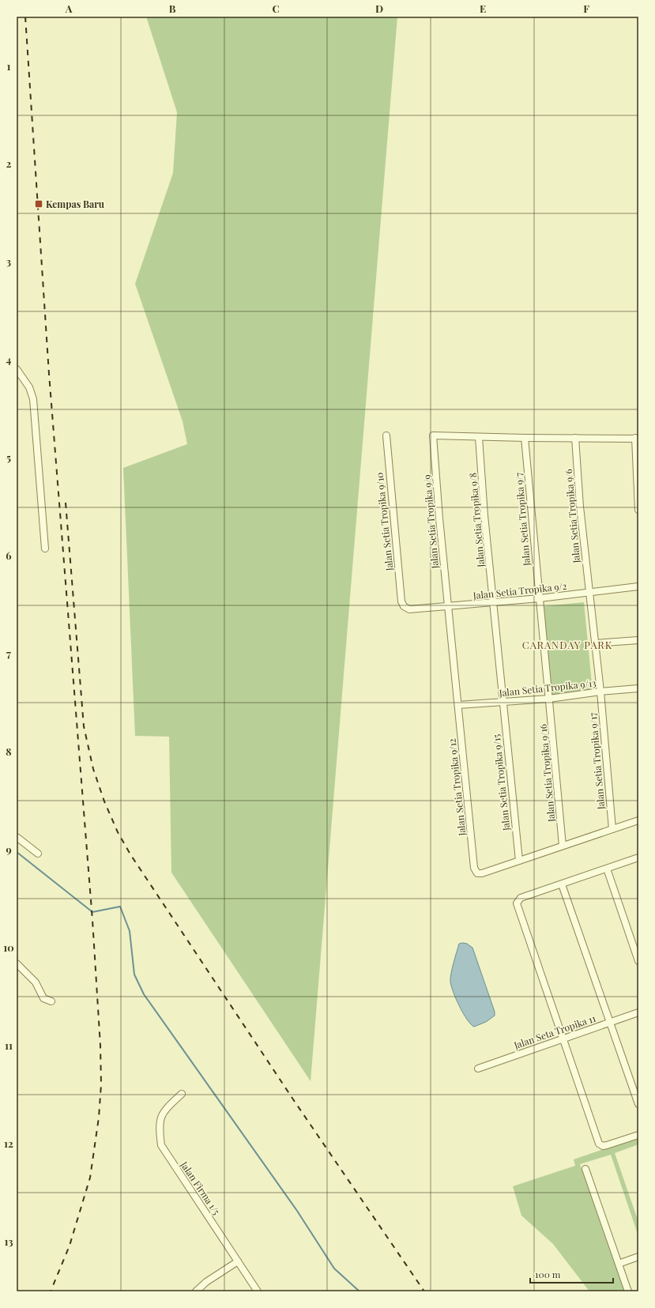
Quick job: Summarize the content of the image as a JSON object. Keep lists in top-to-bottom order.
{
  "streets": {
    "street": [
      "Jalan Setia Tropika 9/6",
      "Jalan Setia Tropika 9/7",
      "Jalan Setia Tropika 9/8",
      "Jalan Setia Tropika 9/10",
      "Jalan Setia Tropika 9/9",
      "Jalan Setia Tropika 9/2",
      "Jalan Setia Tropika 9/13",
      "Jalan Setia Tropika 9/17",
      "Jalan Setia Tropika 9/16",
      "Jalan Setia Tropika 9/15",
      "Jalan Setia Tropika 9/12",
      "Jalan Seta Tropika 11",
      "Jalan Firma 1/5"
    ]
  },
  "crossings": [
    ["Jalan Setia Tropika 9/6", "Jalan Setia Tropika 9/2"],
    ["Jalan Setia Tropika 9/6", "Jalan Setia Tropika 9/17"],
    ["Jalan Setia Tropika 9/7", "Jalan Setia Tropika 9/2"],
    ["Jalan Setia Tropika 9/7", "Jalan Setia Tropika 9/13"],
    ["Jalan Setia Tropika 9/7", "Jalan Setia Tropika 9/16"],
    ["Jalan Setia Tropika 9/8", "Jalan Setia Tropika 9/9"],
    ["Jalan Setia Tropika 9/8", "Jalan Setia Tropika 9/2"],
    ["Jalan Setia Tropika 9/8", "Jalan Setia Tropika 9/13"],
    ["Jalan Setia Tropika 9/8", "Jalan Setia Tropika 9/15"],
    ["Jalan Setia Tropika 9/10", "Jalan Setia Tropika 9/2"],
    ["Jalan Setia Tropika 9/9", "Jalan Setia Tropika 9/2"],
    ["Jalan Setia Tropika 9/9", "Jalan Setia Tropika 9/13"],
    ["Jalan Setia Tropika 9/9", "Jalan Setia Tropika 9/12"],
    ["Jalan Setia Tropika 9/13", "Jalan Setia Tropika 9/17"],
    ["Jalan Setia Tropika 9/13", "Jalan Setia Tropika 9/16"],
    ["Jalan Setia Tropika 9/13", "Jalan Setia Tropika 9/15"],
    ["Jalan Setia Tropika 9/13", "Jalan Setia Tropika 9/12"],
    ["Jalan Setia Tropika 9/15", "Jalan Setia Tropika 9/12"]
  ],
  "districts": ["CARANDAY PARK"],
  "places": {
    "transit": ["Kempas Baru"]
  },
  "scale_bar": "100 m",
  "grid": {
    "columns": [
      "A",
      "B",
      "C",
      "D",
      "E",
      "F"
    ],
    "rows": [
      "1",
      "2",
      "3",
      "4",
      "5",
      "6",
      "7",
      "8",
      "9",
      "10",
      "11",
      "12",
      "13"
    ]
  }
}
